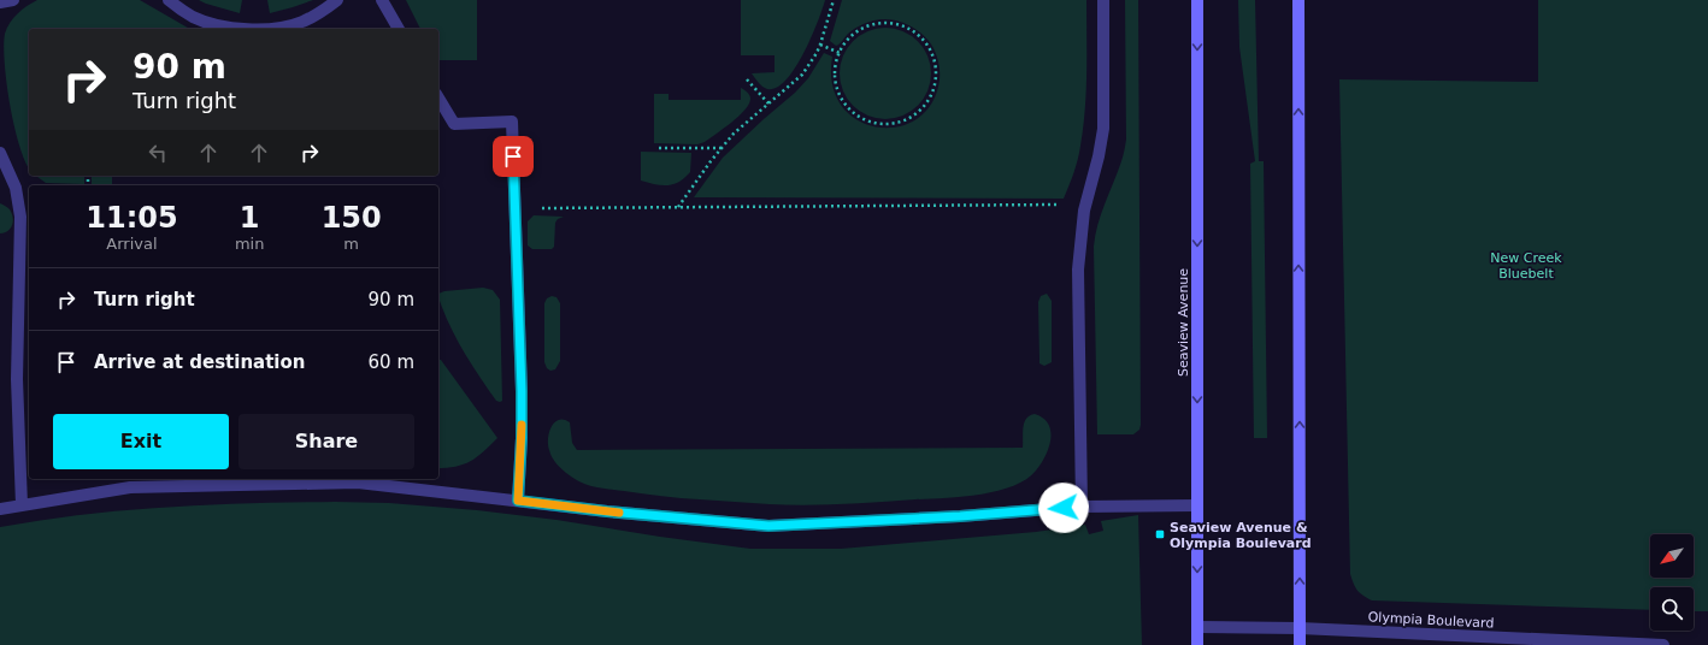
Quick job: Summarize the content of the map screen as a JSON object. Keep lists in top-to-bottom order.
{
  "streets": {
    "street": ["Seaview Avenue", "Olympia Boulevard"]
  },
  "crossings": [
    ["Seaview Avenue", "Olympia Boulevard"]
  ],
  "parks": ["New Creek Bluebelt"],
  "places": {
    "transit": ["Seaview Avenue & Olympia Boulevard"]
  },
  "north": "bottom left",
  "page": {
    "turn": ["90 m", "Turn right"],
    "eta": [
      "11:05",
      "Arrival",
      "1",
      "min",
      "150",
      "m"
    ],
    "list": [
      {
        "name": "Turn right",
        "value": "90 m"
      },
      {
        "name": "Arrive at destination",
        "value": "60 m"
      }
    ],
    "buttons": ["Exit", "Share"]
  }
}
